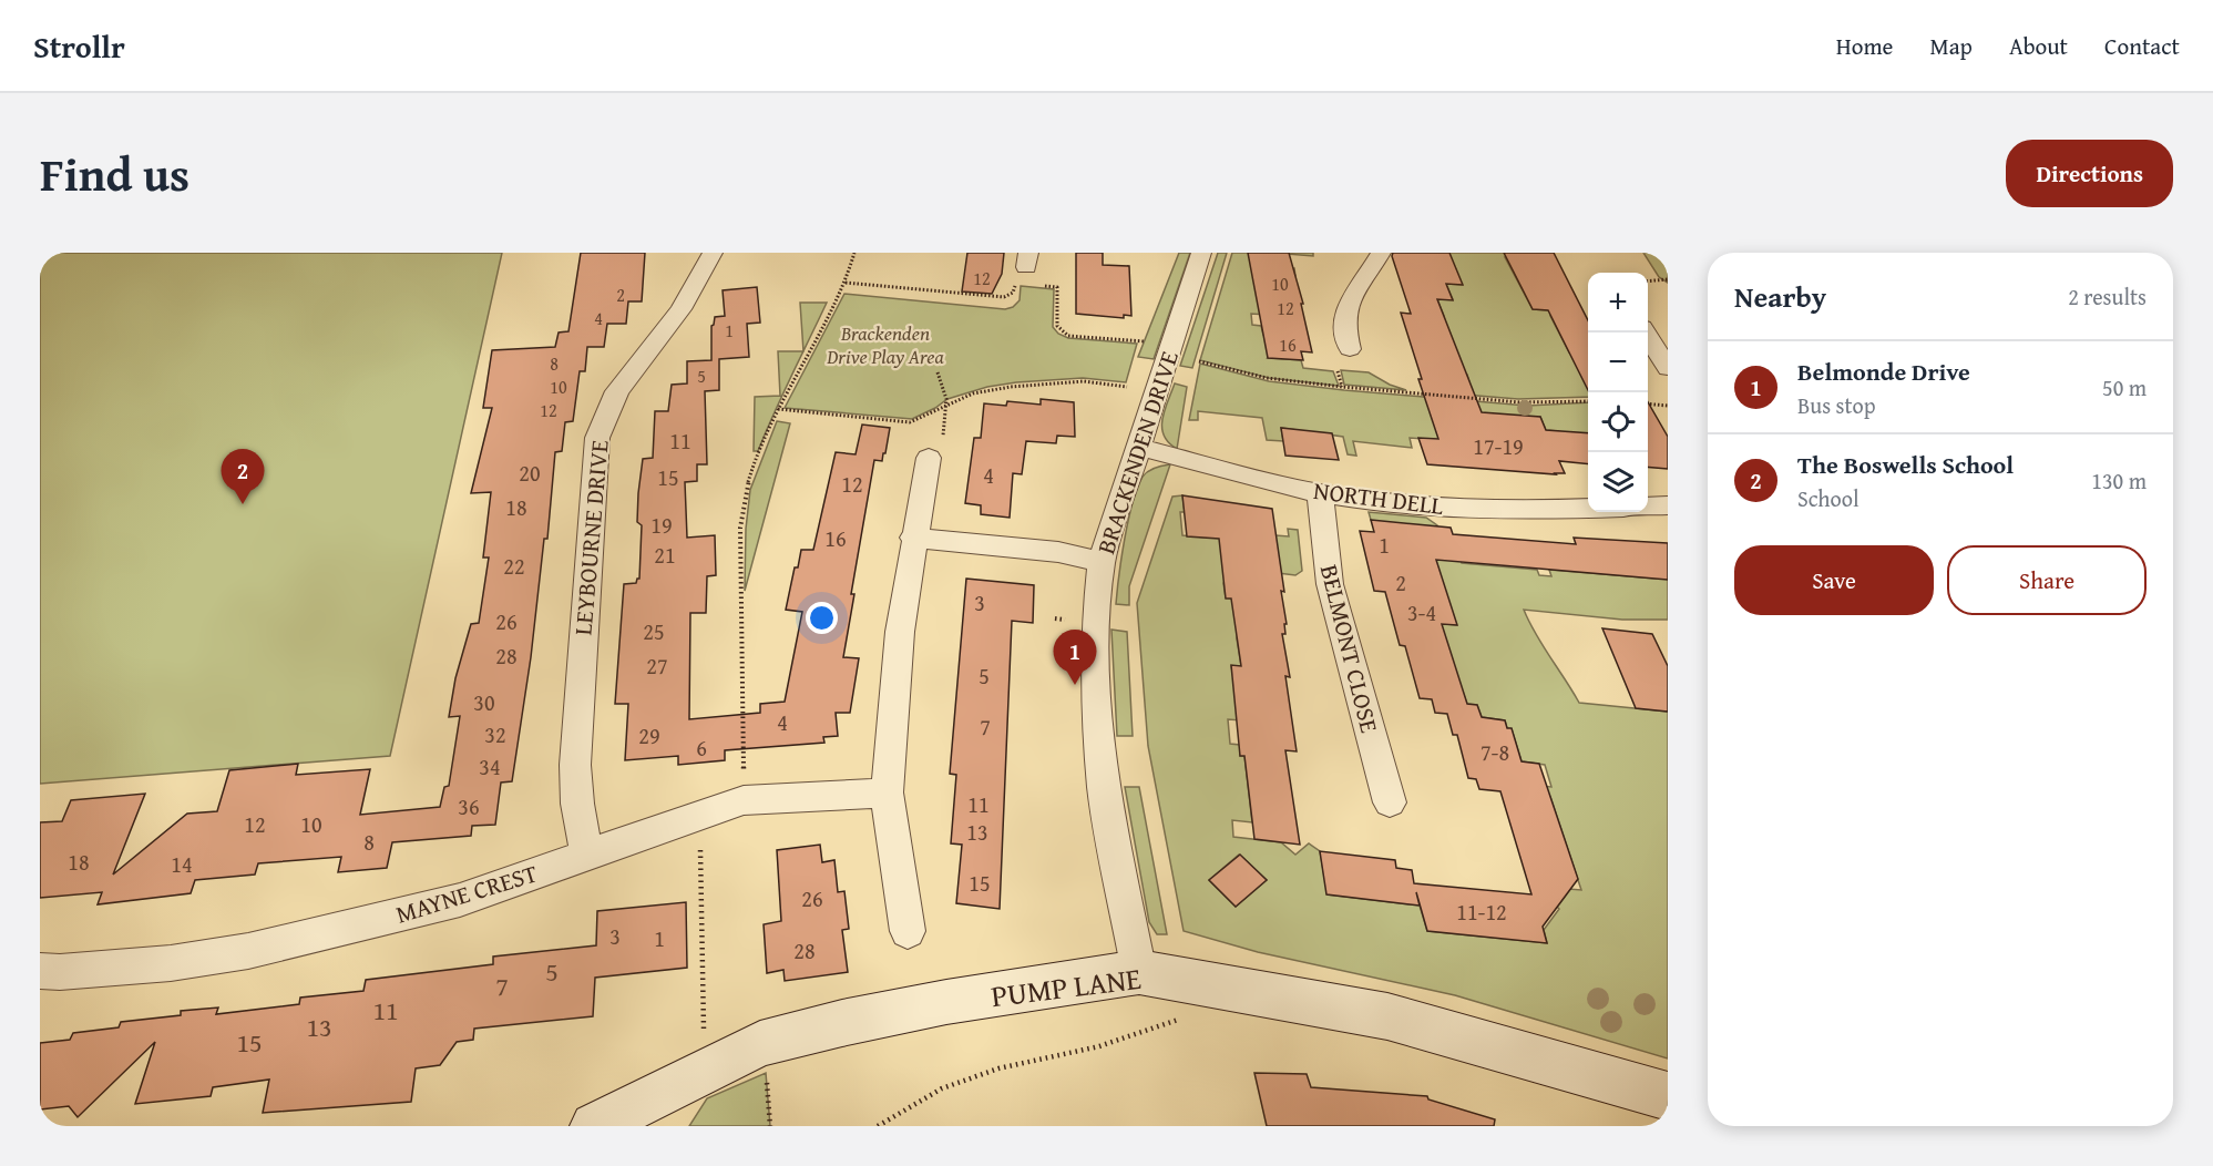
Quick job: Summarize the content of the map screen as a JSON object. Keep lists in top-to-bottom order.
{
  "streets": {
    "street": [
      "BRACKENDEN DRIVE",
      "NORTH DELL",
      "LEYBOURNE DRIVE",
      "BELMONT CLOSE",
      "MAYNE CREST",
      "PUMP LANE"
    ]
  },
  "crossings": [
    ["BRACKENDEN DRIVE", "NORTH DELL"],
    ["BRACKENDEN DRIVE", "PUMP LANE"],
    ["NORTH DELL", "BELMONT CLOSE"],
    ["LEYBOURNE DRIVE", "MAYNE CREST"]
  ],
  "parks": ["Brackenden Drive Play Area"],
  "house_numbers": [
    "12",
    "10",
    "2",
    "12",
    "4",
    "1",
    "16",
    "8",
    "5",
    "10",
    "12",
    "11",
    "17-19",
    "20",
    "4",
    "15",
    "12",
    "18",
    "19",
    "16",
    "1",
    "21",
    "22",
    "2",
    "3",
    "3-4",
    "26",
    "25",
    "28",
    "27",
    "5",
    "30",
    "4",
    "7",
    "32",
    "29",
    "6",
    "7-8",
    "34",
    "11",
    "36",
    "12",
    "10",
    "13",
    "8",
    "18",
    "14",
    "15",
    "26",
    "11-12",
    "3",
    "1",
    "28",
    "5",
    "7",
    "11",
    "13",
    "15"
  ],
  "page": {
    "header": "Strollr",
    "nav": [
      "Home",
      "Map",
      "About",
      "Contact"
    ],
    "title": "Find us",
    "buttons": [
      "Directions",
      ["Save", "Share"]
    ],
    "heading": ["Nearby", "2 results"],
    "map_buttons": ["+", "−"],
    "list": [
      {
        "mark": "1",
        "name": "Belmonde Drive",
        "note": "Bus stop",
        "value": "50 m"
      },
      {
        "mark": "2",
        "name": "The Boswells School",
        "note": "School",
        "value": "130 m"
      }
    ],
    "pins": ["2", "1"]
  }
}
